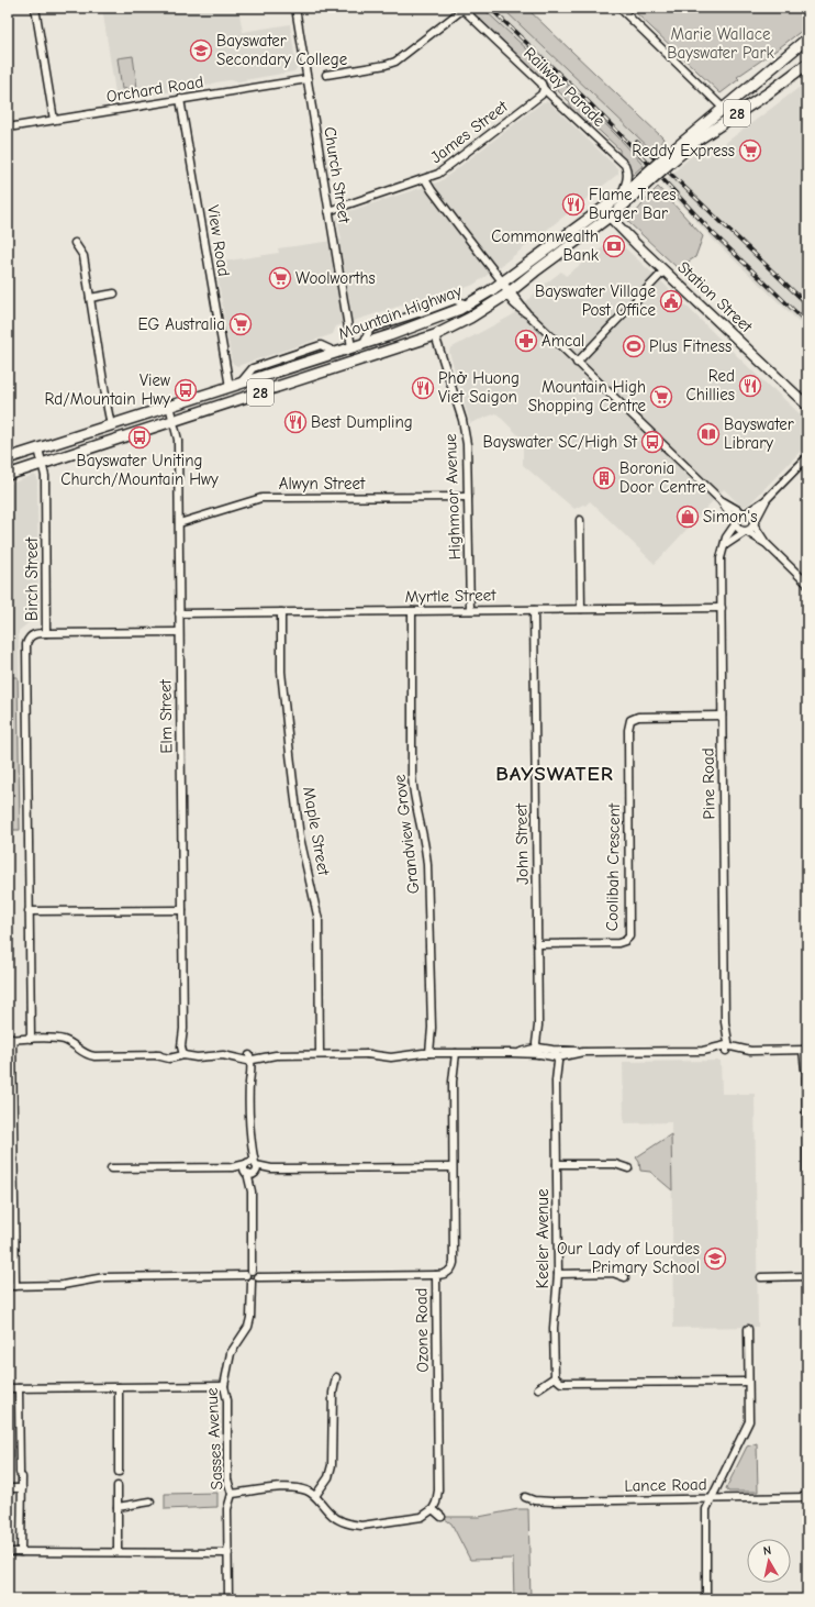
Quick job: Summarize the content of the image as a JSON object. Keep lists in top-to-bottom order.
{
  "streets": {
    "main road": ["28", "Station Street", "Mountain Highway"],
    "street": [
      "Railway Parade",
      "Orchard Road",
      "James Street",
      "Church Street",
      "View Road",
      "Alwyn Street",
      "Highmoor Avenue",
      "Birch Street",
      "Myrtle Street",
      "Elm Street",
      "Pine Road",
      "Maple Street",
      "Grandview Grove",
      "John Street",
      "Coolibah Crescent",
      "Keeler Avenue",
      "Ozone Road",
      "Sasses Avenue",
      "Lance Road"
    ]
  },
  "crossings": [
    ["Railway Parade", "James Street"],
    ["Railway Parade", "Mountain Highway"],
    ["Orchard Road", "Church Street"],
    ["Orchard Road", "View Road"],
    ["James Street", "Church Street"],
    ["Church Street", "Mountain Highway"],
    ["View Road", "Mountain Highway"],
    ["Station Street", "Mountain Highway"],
    ["Mountain Highway", "Highmoor Avenue"],
    ["Mountain Highway", "Birch Street"],
    ["Mountain Highway", "Elm Street"],
    ["Alwyn Street", "Highmoor Avenue"],
    ["Alwyn Street", "Elm Street"],
    ["Highmoor Avenue", "Myrtle Street"],
    ["Myrtle Street", "Elm Street"],
    ["Myrtle Street", "Pine Road"],
    ["Myrtle Street", "Maple Street"],
    ["Myrtle Street", "Grandview Grove"],
    ["Myrtle Street", "John Street"],
    ["Pine Road", "Coolibah Crescent"],
    ["John Street", "Coolibah Crescent"]
  ],
  "districts": ["BAYSWATER"],
  "parks": ["Marie Wallace Bayswater Park"],
  "places": {
    "school or university": ["Bayswater Secondary College", "Our Lady of Lourdes Primary School"],
    "supermarket": [
      "Reddy Express",
      "Woolworths",
      "EG Australia",
      "Mountain High Shopping Centre"
    ],
    "restaurant": [
      "Flame Trees Burger Bar",
      "Red Chillies",
      "Phở Huong Viet Saigon",
      "Best Dumpling"
    ],
    "bank": ["Commonwealth Bank"],
    "public building": ["Bayswater Village Post Office"],
    "pharmacy": ["Amcal"],
    "sports": ["Plus Fitness"],
    "bus stop": ["View Rd/Mountain Hwy", "Bayswater Uniting Church/Mountain Hwy", "Bayswater SC/High St"],
    "library": ["Bayswater Library"],
    "building": ["Boronia Door Centre"],
    "shop": ["Simon's"]
  },
  "north": "top"
}
